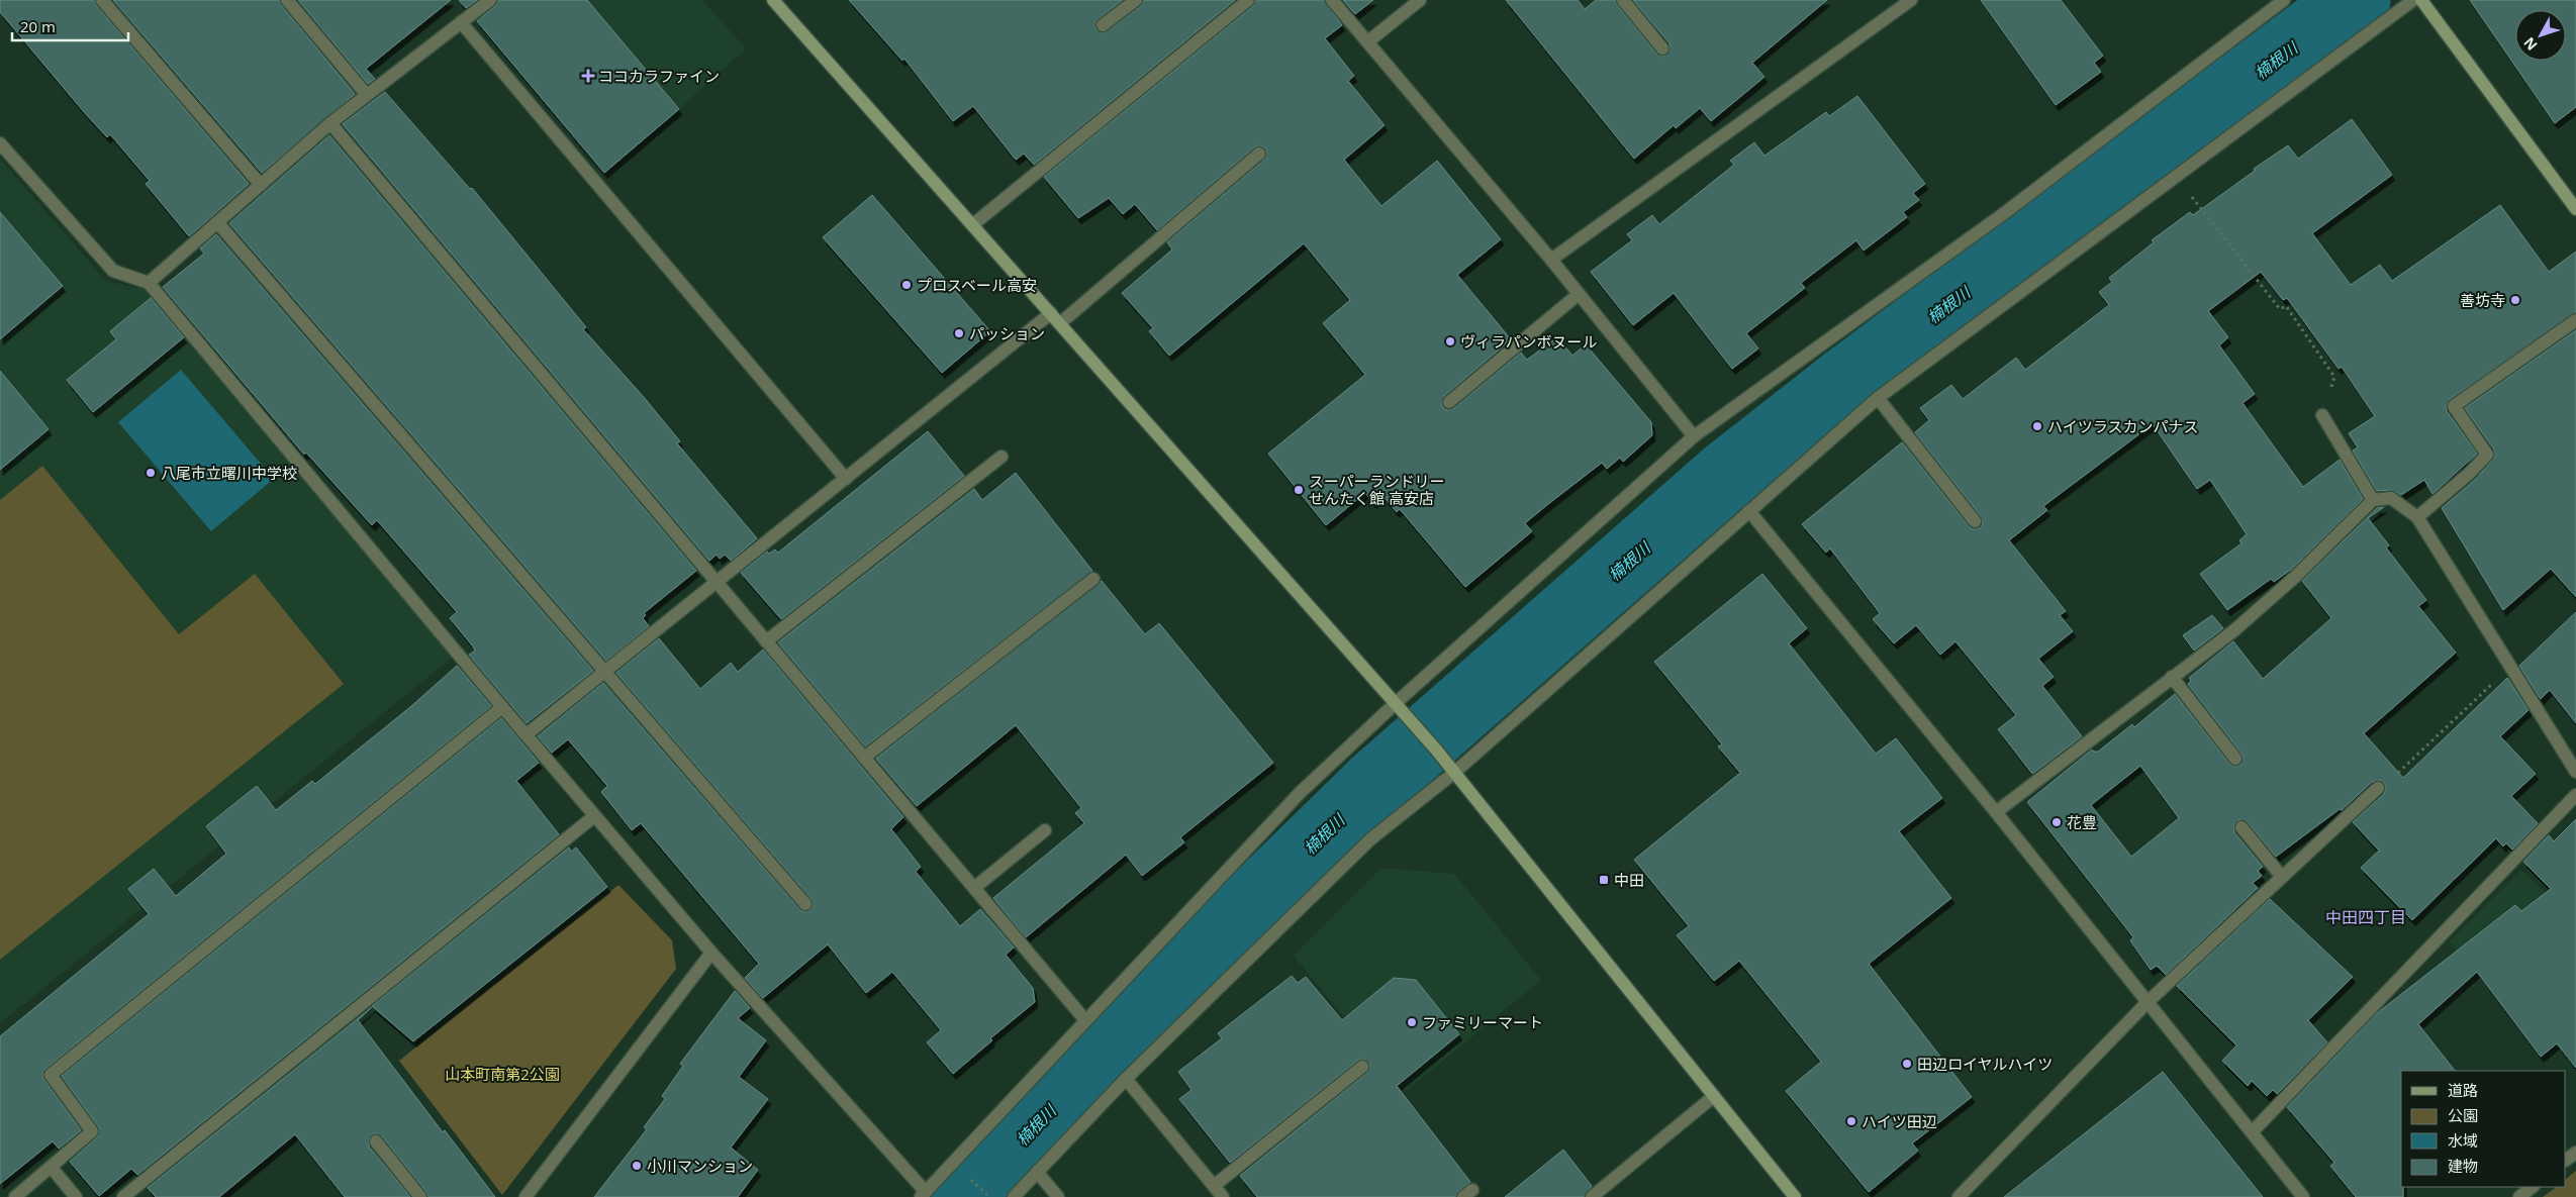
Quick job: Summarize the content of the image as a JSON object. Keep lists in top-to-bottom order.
{
  "districts": ["中田四丁目"],
  "water": ["楠根川"],
  "parks": ["山本町南第2公園"],
  "places": {
    "health": ["ココカラファイン"],
    "other": [
      "プロスベール高安",
      "善坊寺",
      "パッション",
      "ヴィラパンボヌール",
      "ハイツラスカンパナス",
      "八尾市立曙川中学校",
      "スーパーランドリー せんたく館 高安店",
      "花豊",
      "ファミリーマート",
      "田辺ロイヤルハイツ",
      "ハイツ田辺",
      "小川マンション"
    ],
    "transit": ["中田"]
  },
  "legend": [
    "道路",
    "公園",
    "水域",
    "建物"
  ],
  "scale_bar": "20 m",
  "north": "bottom left"
}
